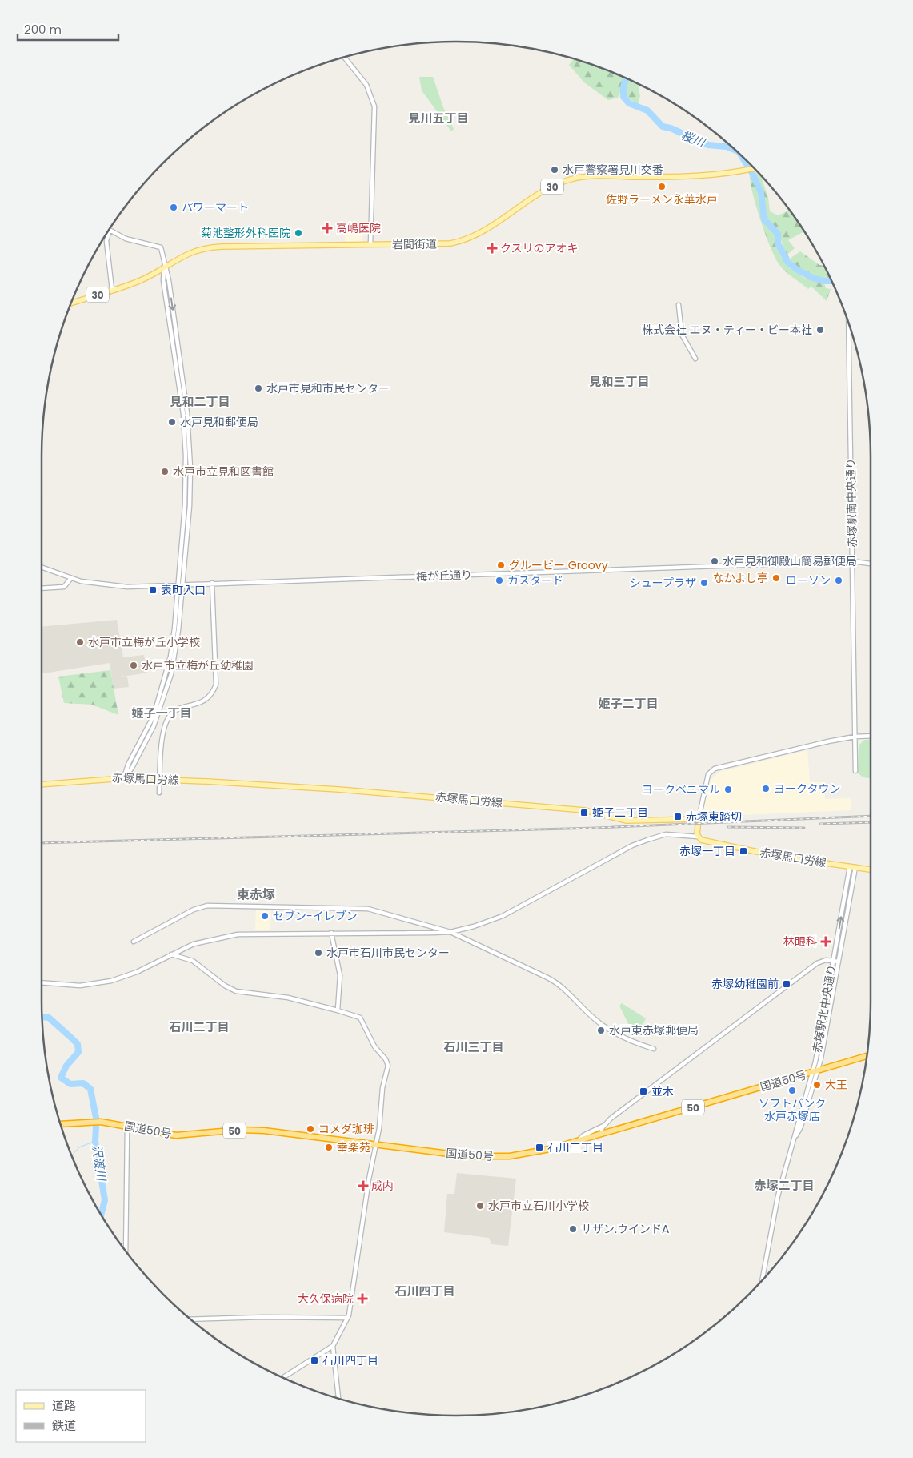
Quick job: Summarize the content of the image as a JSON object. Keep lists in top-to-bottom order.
{
  "streets": {
    "highway": ["国道50号", "50"],
    "main road": ["30", "岩間街道", "赤塚馬口労線"],
    "street": ["赤塚駅南中央通り", "梅が丘通り", "赤塚駅北中央通り"]
  },
  "crossings": [
    ["赤塚駅南中央通り", "梅が丘通り"],
    ["赤塚馬口労線", "赤塚駅北中央通り"],
    ["赤塚駅北中央通り", "国道50号"]
  ],
  "districts": [
    "見川五丁目",
    "見和三丁目",
    "見和二丁目",
    "姫子二丁目",
    "姫子一丁目",
    "東赤塚",
    "石川二丁目",
    "石川三丁目",
    "赤塚二丁目",
    "石川四丁目"
  ],
  "water": ["桜川", "沢渡川"],
  "places": {
    "other": [
      "水戸警察署見川交番",
      "佐野ラーメン永華水戸",
      "パワーマート",
      "菊池整形外科医院",
      "株式会社 エヌ・ティー・ビー本社",
      "水戸市見和市民センター",
      "水戸見和郵便局",
      "水戸市立見和図書館",
      "水戸見和御殿山簡易郵便局",
      "グルービー Groovy",
      "なかよし亭",
      "カスタード",
      "ローソン",
      "シュープラザ",
      "水戸市立梅が丘小学校",
      "水戸市立梅が丘幼稚園",
      "ヨークタウン",
      "ヨークベニマル",
      "セブン-イレブン",
      "水戸市石川市民センター",
      "水戸東赤塚郵便局",
      "大王",
      "ソフトバンク 水戸赤塚店",
      "コメダ珈琲",
      "幸楽苑",
      "水戸市立石川小学校",
      "サザン.ウインドA"
    ],
    "health": [
      "高嶋医院",
      "クスリのアオキ",
      "林眼科",
      "成内",
      "大久保病院"
    ],
    "transit": [
      "表町入口",
      "姫子二丁目",
      "赤塚東踏切",
      "赤塚一丁目",
      "赤塚幼稚園前",
      "並木",
      "石川三丁目",
      "石川四丁目"
    ]
  },
  "legend": ["道路", "鉄道"],
  "scale_bar": "200 m"
}
